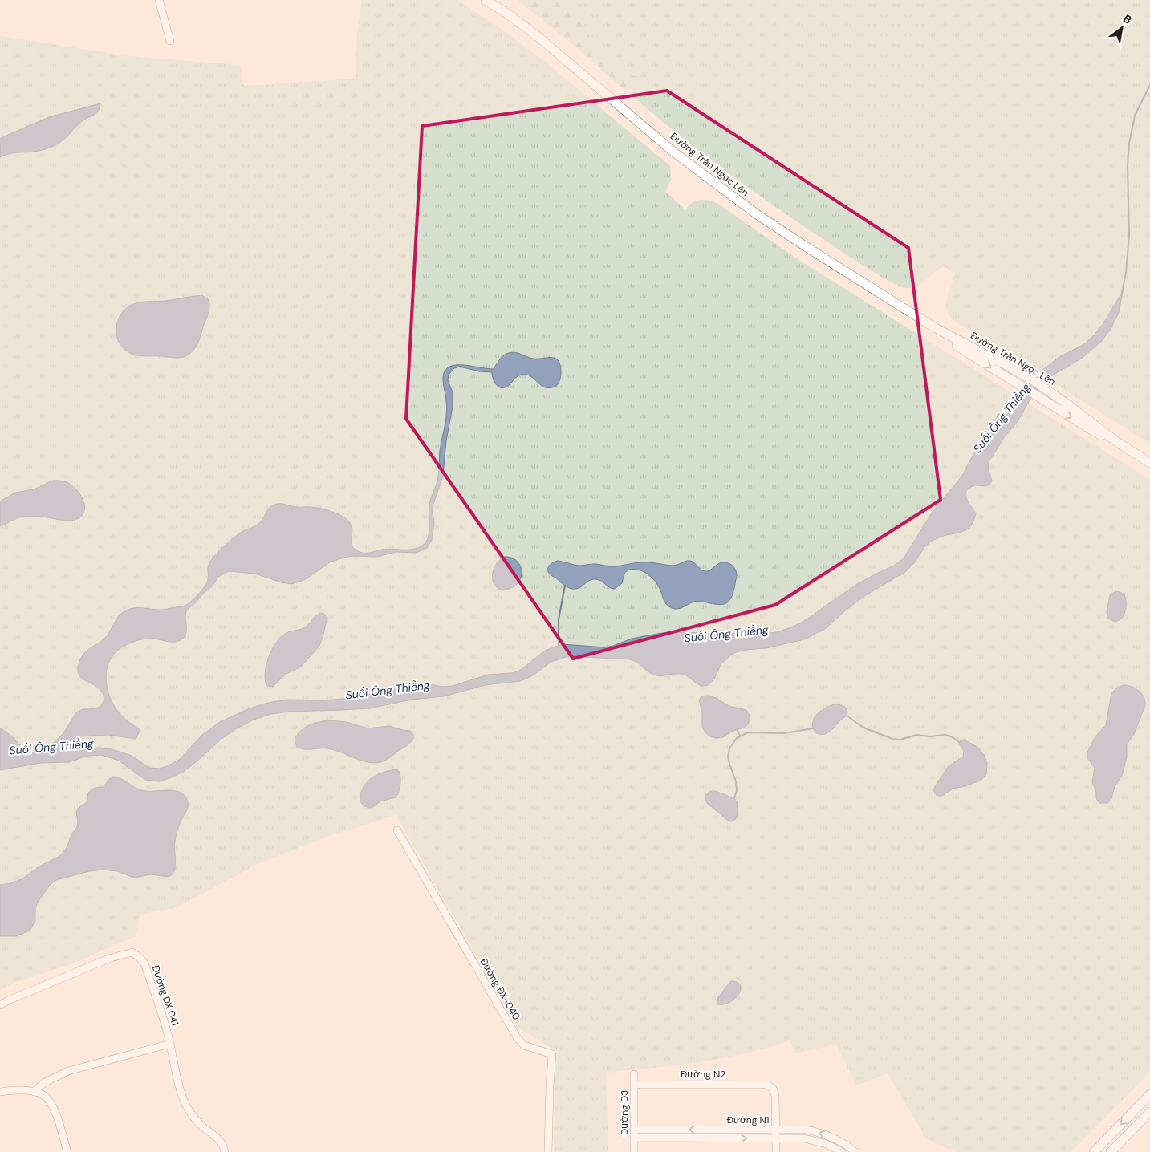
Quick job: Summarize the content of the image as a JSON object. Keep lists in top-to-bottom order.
{
  "streets": {
    "street": [
      "Đường Trần Ngọc Lên",
      "Đường ĐX-040",
      "Đường DX 041",
      "Đường N2",
      "Đường D3",
      "Đường N1"
    ]
  },
  "crossings": [
    ["Đường N2", "Đường D3"],
    ["Đường N2", "Đường N1"],
    ["Đường D3", "Đường N1"]
  ],
  "water": ["Suối Ông Thiềng"],
  "north": "top right"
}
